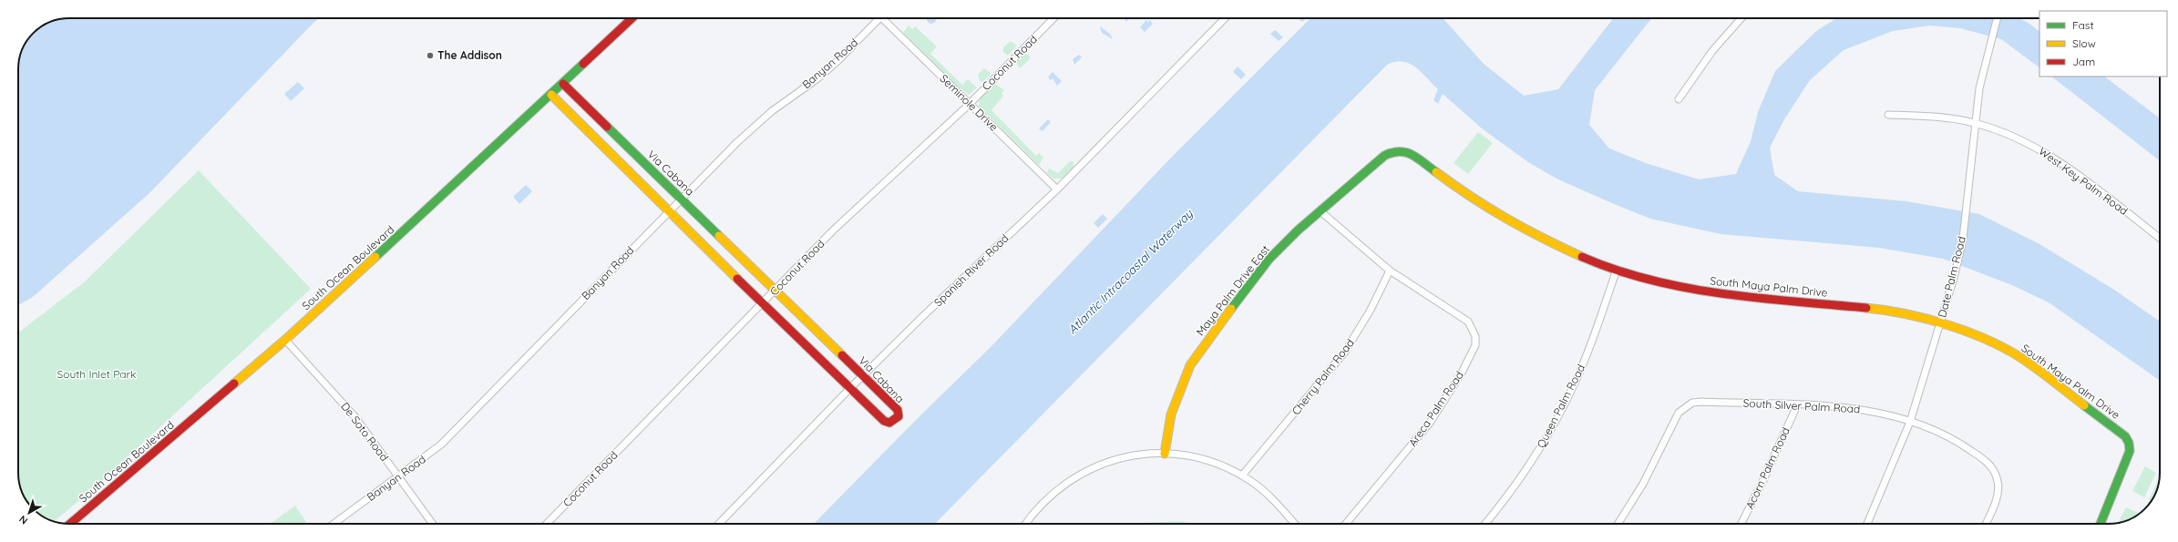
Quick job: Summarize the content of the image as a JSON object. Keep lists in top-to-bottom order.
{
  "streets": {
    "street": [
      "Coconut Road",
      "Banyan Road",
      "Seminole Drive",
      "Via Cabana",
      "West Key Palm Road",
      "South Ocean Boulevard",
      "Spanish River Road",
      "Date Palm Road",
      "South Maya Palm Drive",
      "Maya Palm Drive East",
      "Cherry Palm Road",
      "Queen Palm Road",
      "South Silver Palm Road",
      "Areca Palm Road",
      "De Soto Road",
      "Acorn Palm Road"
    ]
  },
  "crossings": [
    ["Coconut Road", "Seminole Drive"],
    ["Coconut Road", "Via Cabana"],
    ["Banyan Road", "Via Cabana"],
    ["Banyan Road", "De Soto Road"],
    ["Seminole Drive", "Spanish River Road"],
    ["Via Cabana", "South Ocean Boulevard"],
    ["Via Cabana", "Spanish River Road"],
    ["West Key Palm Road", "Date Palm Road"],
    ["South Ocean Boulevard", "De Soto Road"],
    ["Date Palm Road", "South Maya Palm Drive"],
    ["Date Palm Road", "South Silver Palm Road"],
    ["South Maya Palm Drive", "Maya Palm Drive East"],
    ["South Maya Palm Drive", "Queen Palm Road"],
    ["Maya Palm Drive East", "Areca Palm Road"],
    ["Cherry Palm Road", "Areca Palm Road"],
    ["South Silver Palm Road", "Acorn Palm Road"]
  ],
  "water": ["Atlantic Intracoastal Waterway"],
  "parks": ["South Inlet Park"],
  "places": ["The Addison"],
  "legend": ["Fast", "Slow", "Jam"],
  "north": "bottom left"
}
